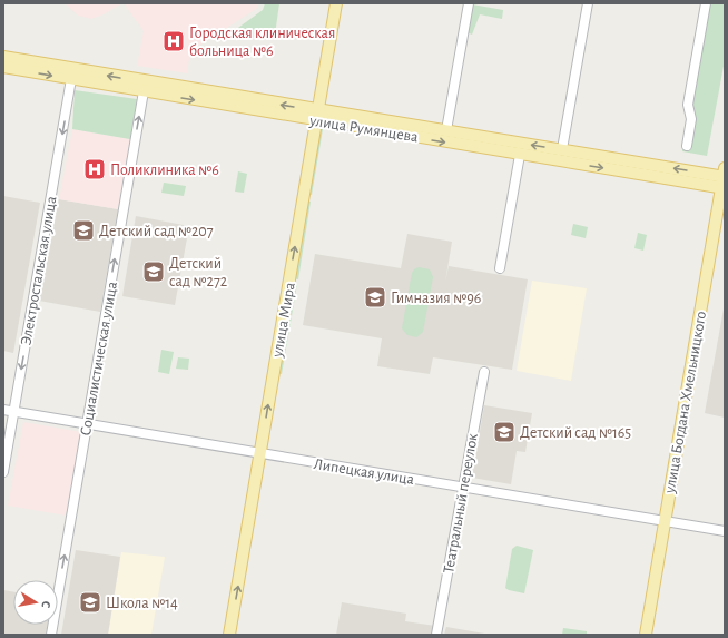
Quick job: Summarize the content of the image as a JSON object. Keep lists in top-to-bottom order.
{
  "streets": {
    "main road": ["улица Румянцева", "улица Мира", "улица Богдана Хмельницкого"],
    "street": [
      "Электростальская улица",
      "Социалистическая улица",
      "Липецкая улица",
      "Театральный переулок"
    ]
  },
  "crossings": [
    ["улица Румянцева", "Электростальская улица"],
    ["улица Румянцева", "улица Мира"],
    ["улица Румянцева", "Социалистическая улица"],
    ["улица Румянцева", "улица Богдана Хмельницкого"],
    ["Электростальская улица", "Липецкая улица"],
    ["улица Мира", "Липецкая улица"],
    ["Социалистическая улица", "Липецкая улица"],
    ["улица Богдана Хмельницкого", "Липецкая улица"],
    ["Липецкая улица", "Театральный переулок"]
  ],
  "one_way": ["Электростальская улица", "улица Мира", "Социалистическая улица"],
  "places": {
    "hospital": ["Городская клиническая больница №6", "Поликлиника №6"],
    "school or university": [
      "Детский сад №207",
      "Детский сад №272",
      "Гимназия №96",
      "Детский сад №165",
      "Школа №14"
    ]
  },
  "north": "right"
}
